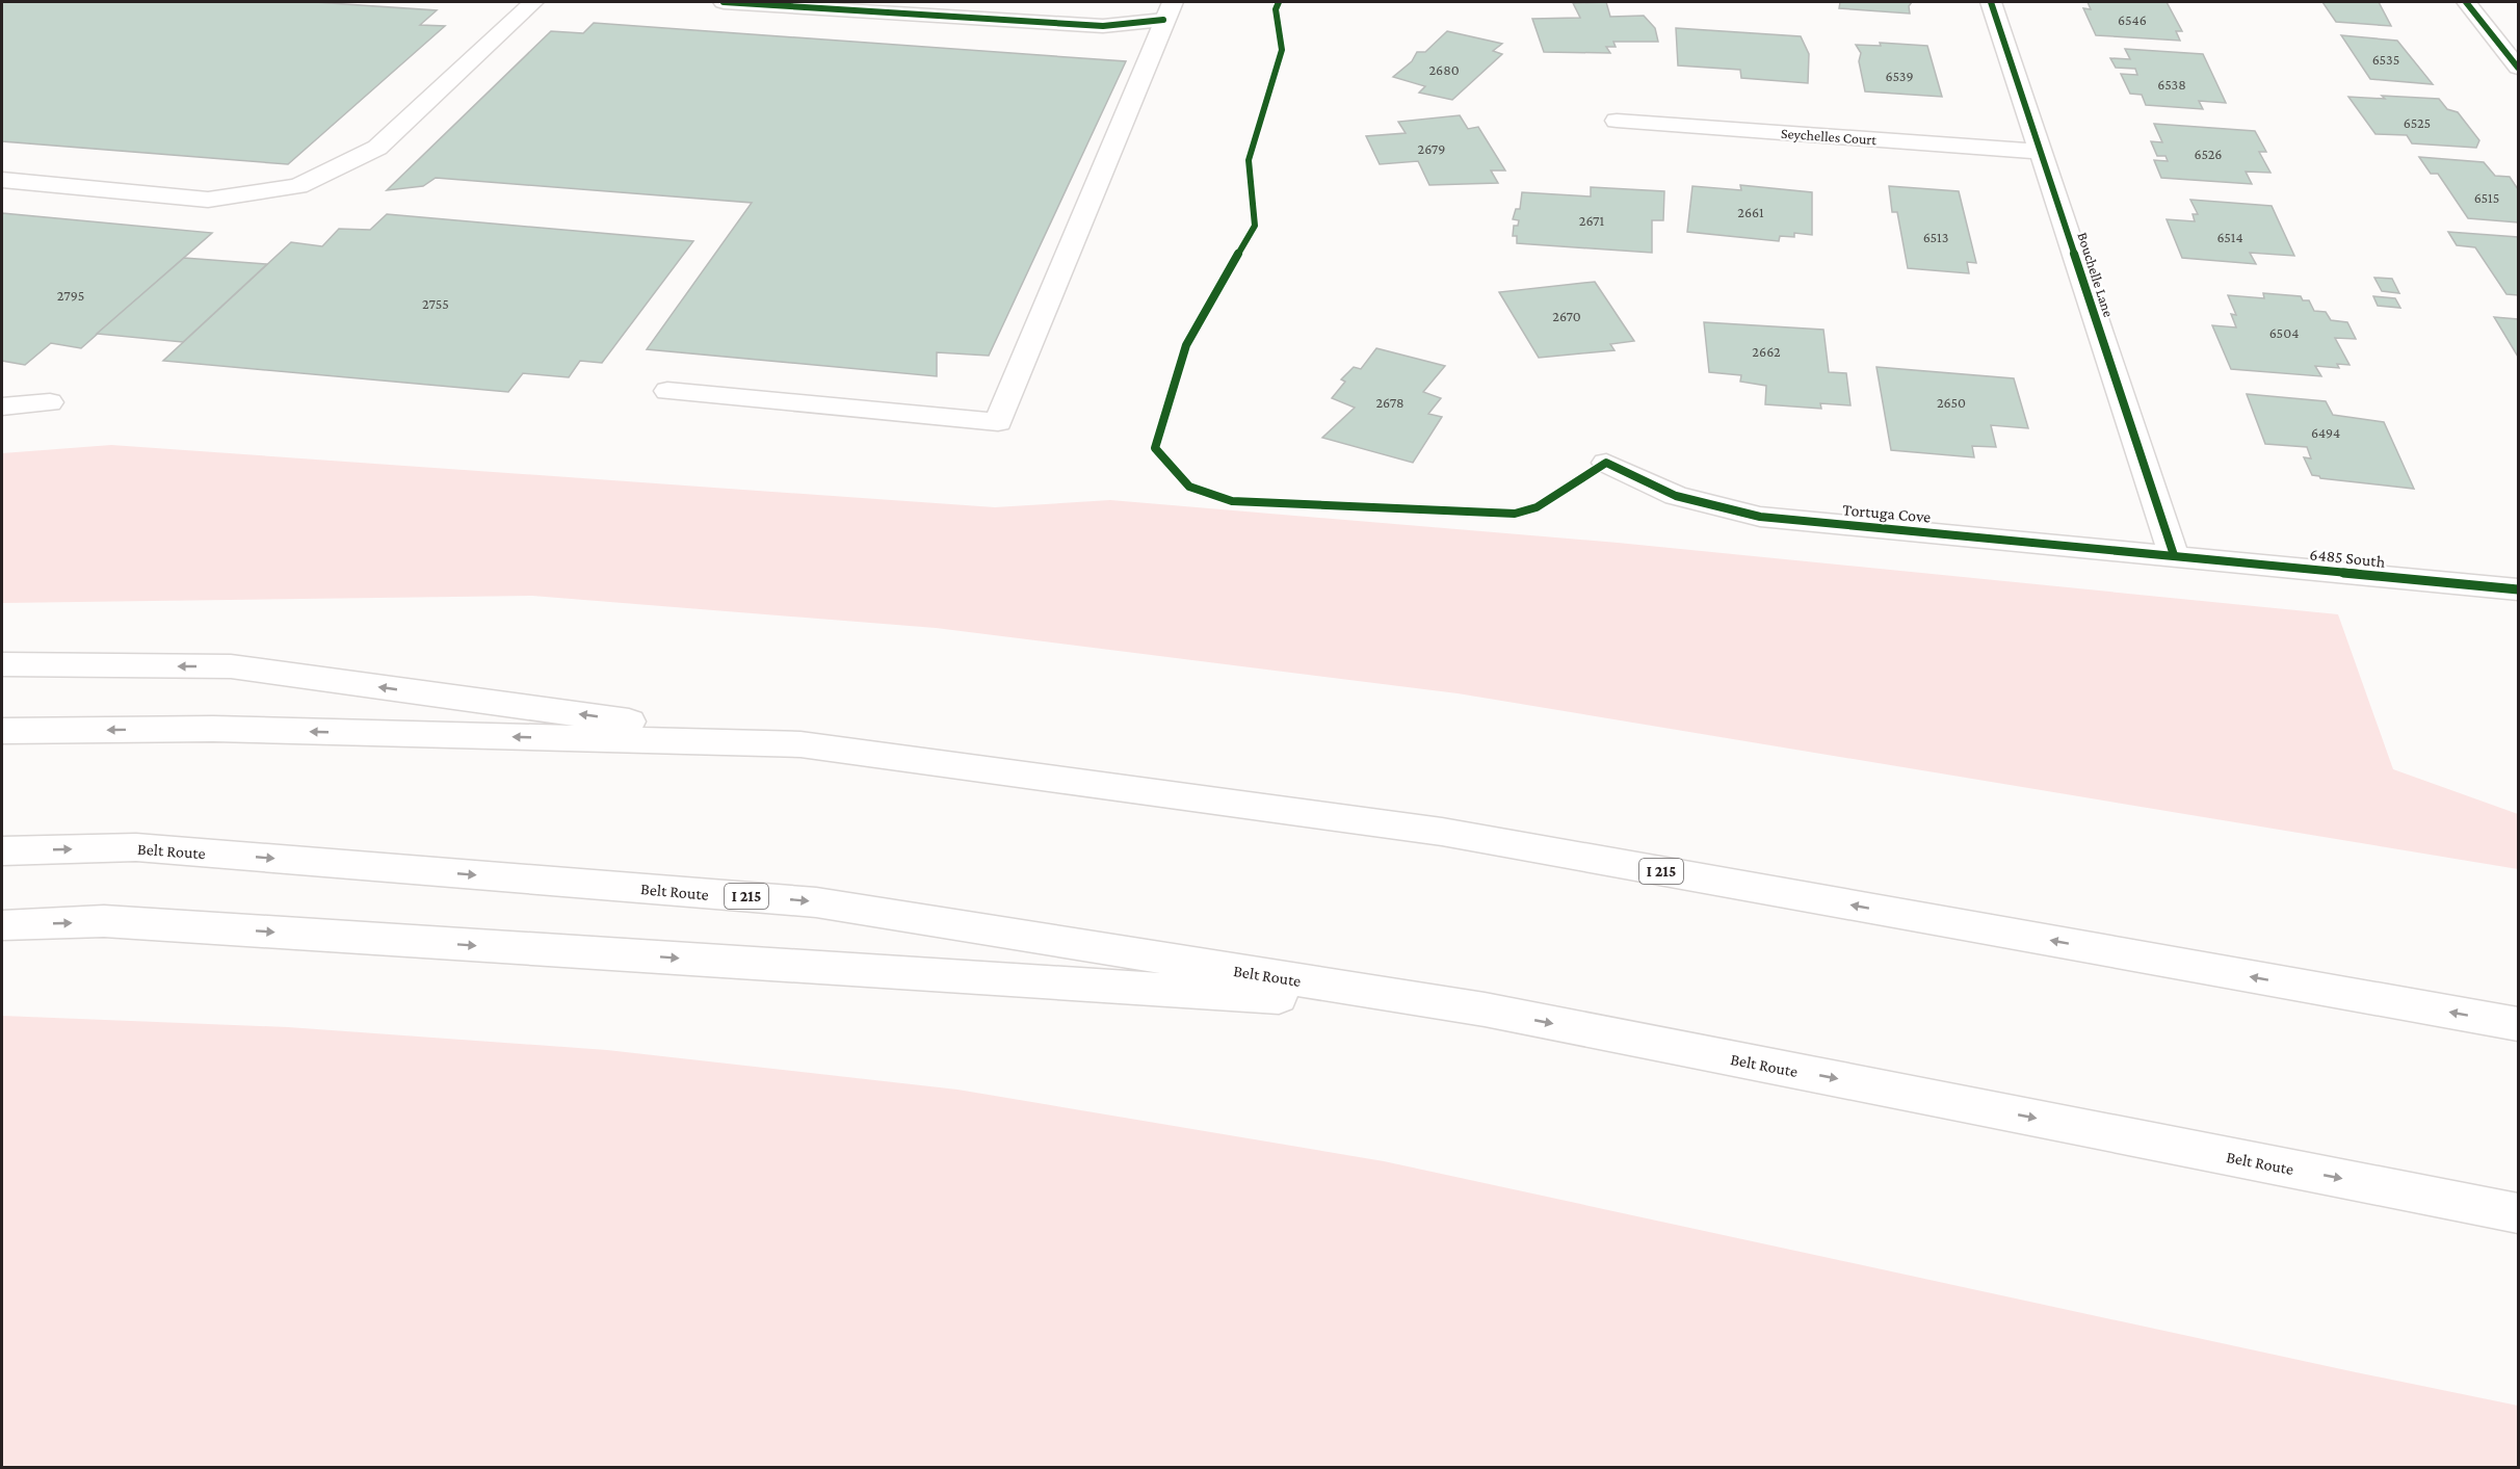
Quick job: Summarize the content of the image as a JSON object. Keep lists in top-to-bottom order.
{
  "streets": {
    "main road": [
      "Seychelles Court",
      "Bouchelle Lane",
      "Tortuga Cove",
      "6485 South",
      "Belt Route",
      "I 215"
    ]
  },
  "crossings": [
    ["Seychelles Court", "Bouchelle Lane"],
    ["Bouchelle Lane", "Tortuga Cove"],
    ["Bouchelle Lane", "6485 South"],
    ["Tortuga Cove", "6485 South"]
  ],
  "house_numbers": [
    "6546",
    "6535",
    "2680",
    "6539",
    "6538",
    "6525",
    "2679",
    "6526",
    "6515",
    "2661",
    "2671",
    "6513",
    "6514",
    "2795",
    "2755",
    "2670",
    "6504",
    "2662",
    "2678",
    "2650",
    "6494"
  ]
}
